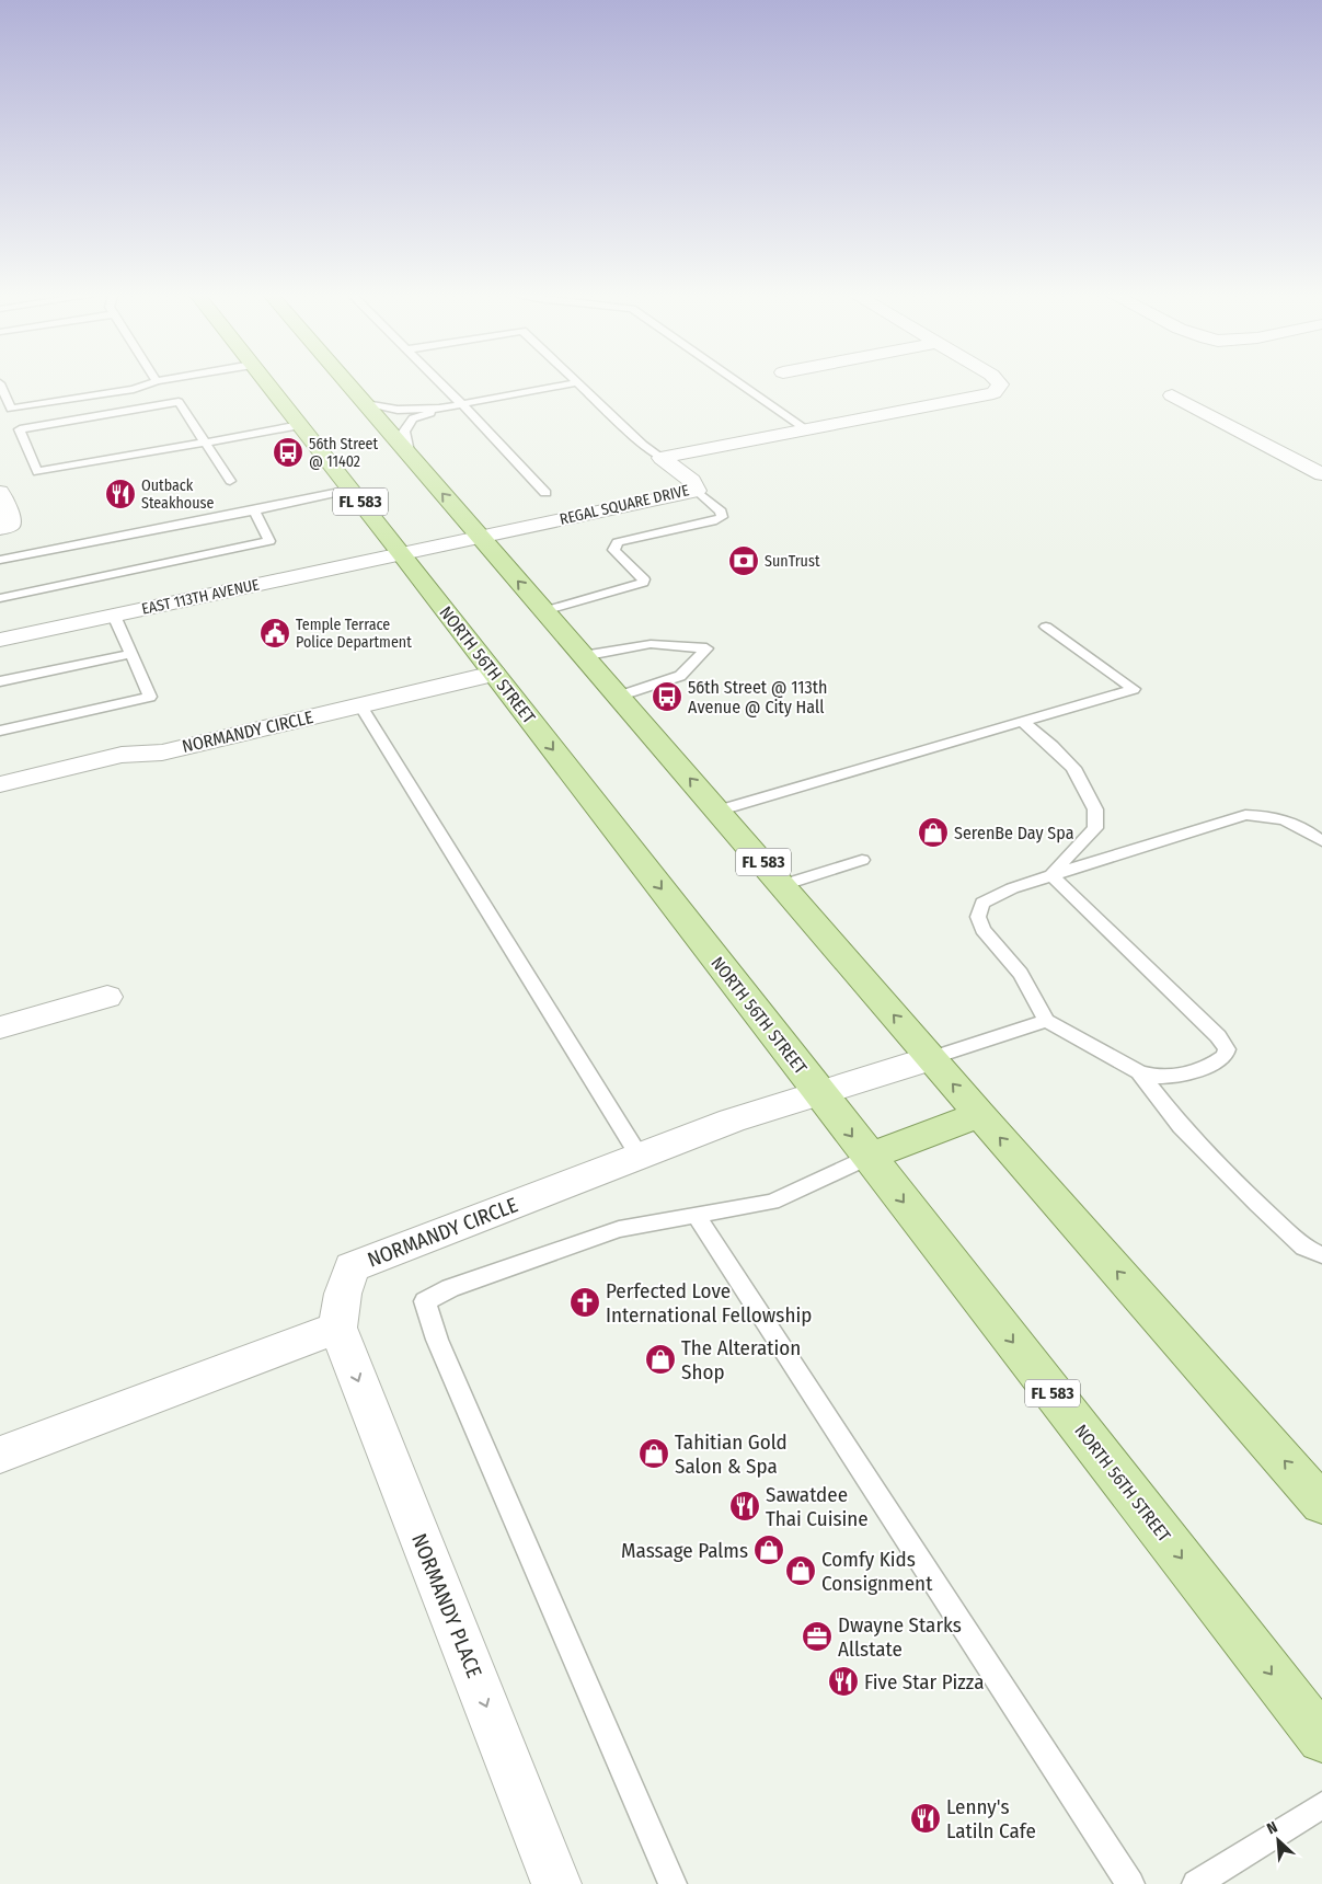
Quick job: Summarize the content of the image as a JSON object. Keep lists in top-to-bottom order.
{
  "streets": {
    "main road": ["FL 583", "NORTH 56TH STREET"],
    "street": [
      "REGAL SQUARE DRIVE",
      "EAST 113TH AVENUE",
      "NORMANDY CIRCLE",
      "NORMANDY PLACE"
    ]
  },
  "crossings": [
    ["FL 583", "REGAL SQUARE DRIVE"],
    ["FL 583", "NORMANDY CIRCLE"],
    ["REGAL SQUARE DRIVE", "EAST 113TH AVENUE"],
    ["REGAL SQUARE DRIVE", "NORTH 56TH STREET"],
    ["EAST 113TH AVENUE", "NORTH 56TH STREET"],
    ["NORTH 56TH STREET", "NORMANDY CIRCLE"],
    ["NORMANDY CIRCLE", "NORMANDY PLACE"]
  ],
  "one_way": ["NORMANDY PLACE"],
  "places": {
    "bus stop": ["56th Street @ 11402", "56th Street @ 113th Avenue @ City Hall"],
    "restaurant": [
      "Outback Steakhouse",
      "Sawatdee Thai Cuisine",
      "Five Star Pizza",
      "Lenny's Latiln Cafe"
    ],
    "bank": ["SunTrust"],
    "public building": ["Temple Terrace Police Department"],
    "shop": [
      "SerenBe Day Spa",
      "The Alteration Shop",
      "Tahitian Gold Salon & Spa",
      "Massage Palms",
      "Comfy Kids Consignment"
    ],
    "church": ["Perfected Love International Fellowship"],
    "office": ["Dwayne Starks Allstate"]
  },
  "north": "top left"
}
